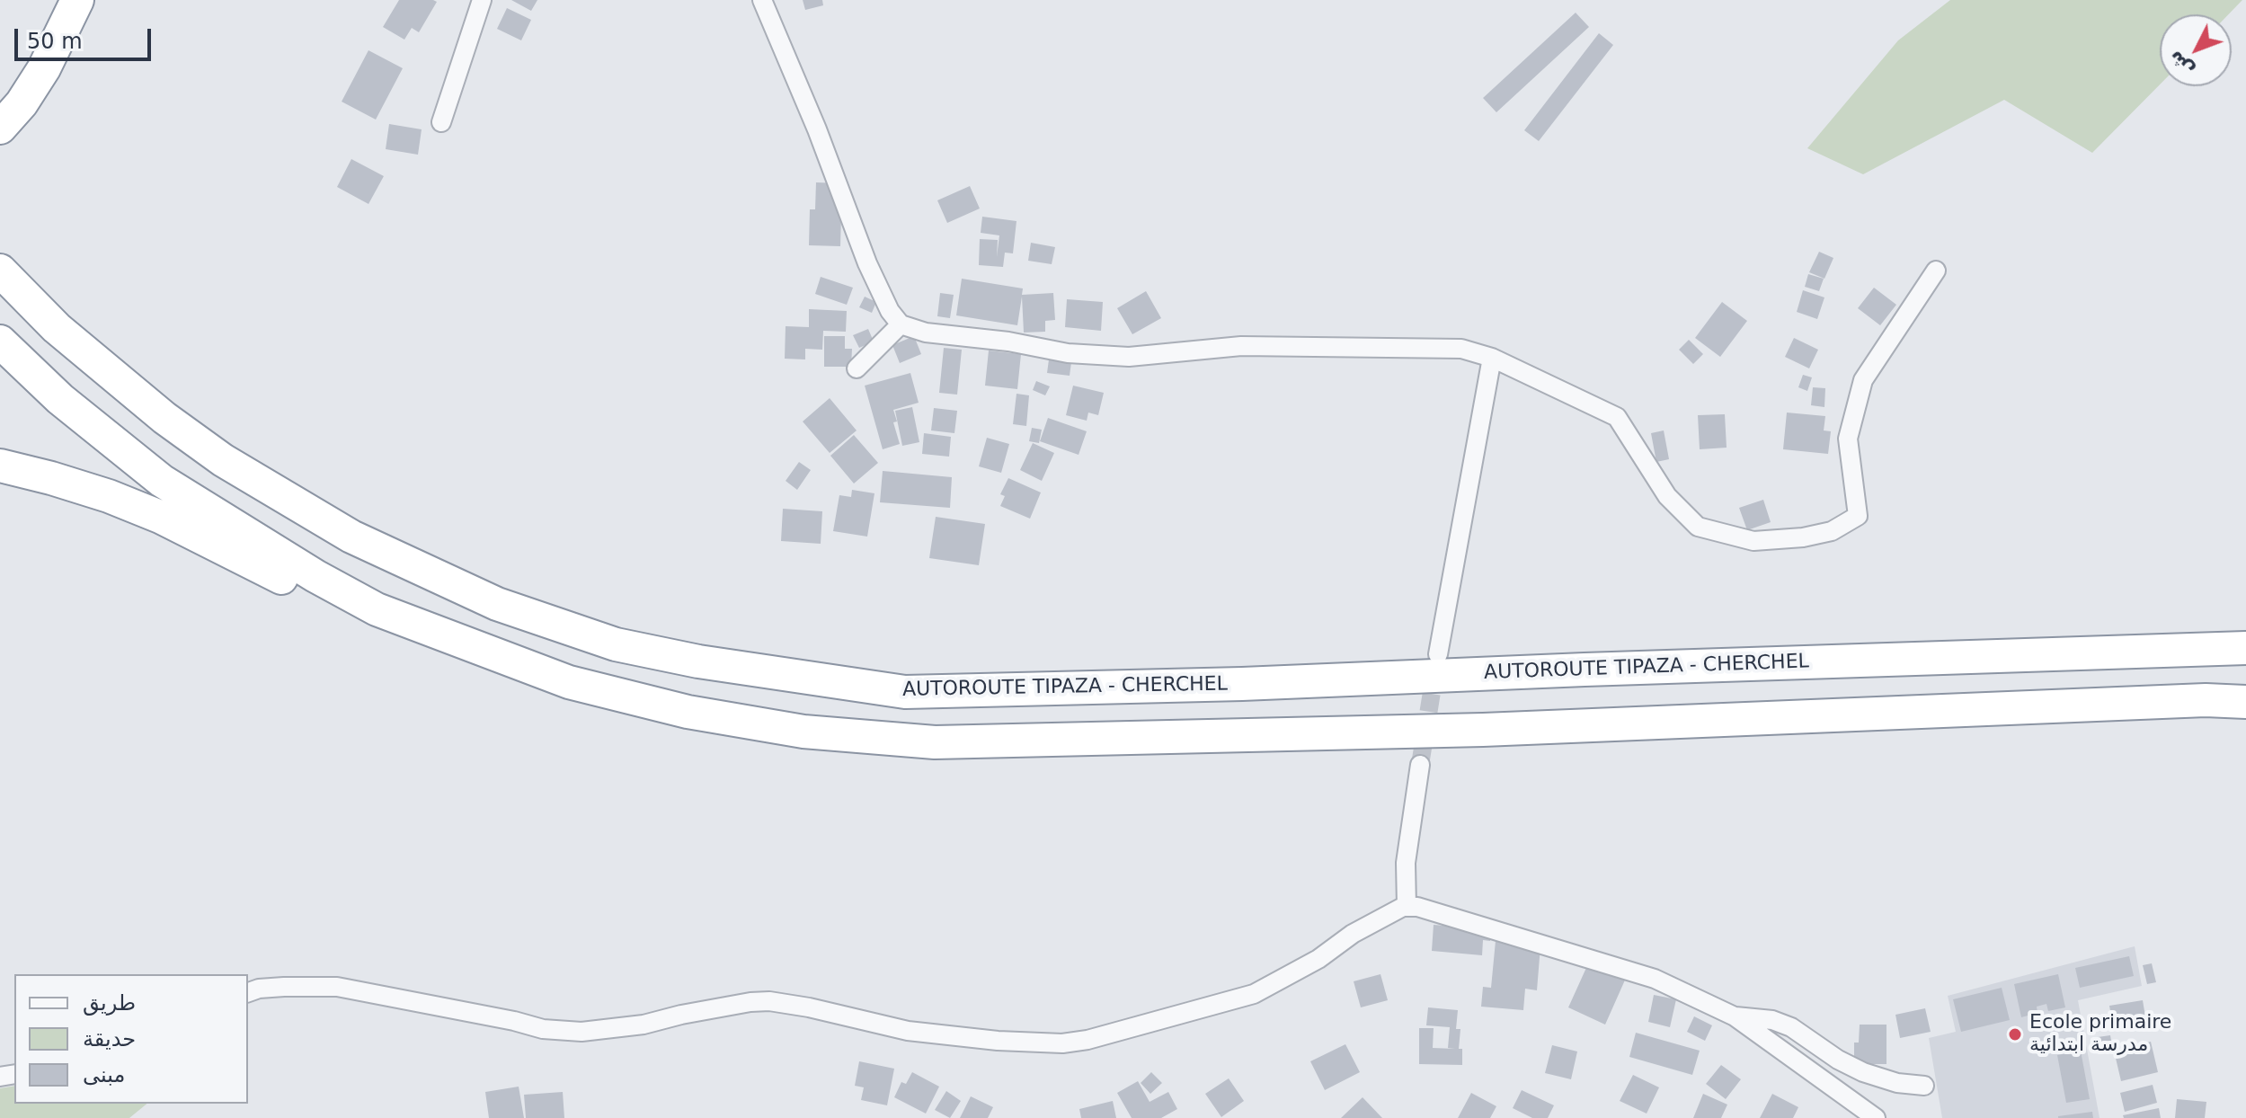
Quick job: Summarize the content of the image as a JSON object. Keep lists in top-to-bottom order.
{
  "streets": {
    "highway": ["AUTOROUTE TIPAZA - CHERCHEL"]
  },
  "places": ["Ecole primaire مدرسة ابتدائية"],
  "legend": ["طريق", "حديقة", "مبنى"],
  "scale_bar": "50 m",
  "north": "bottom left"
}
